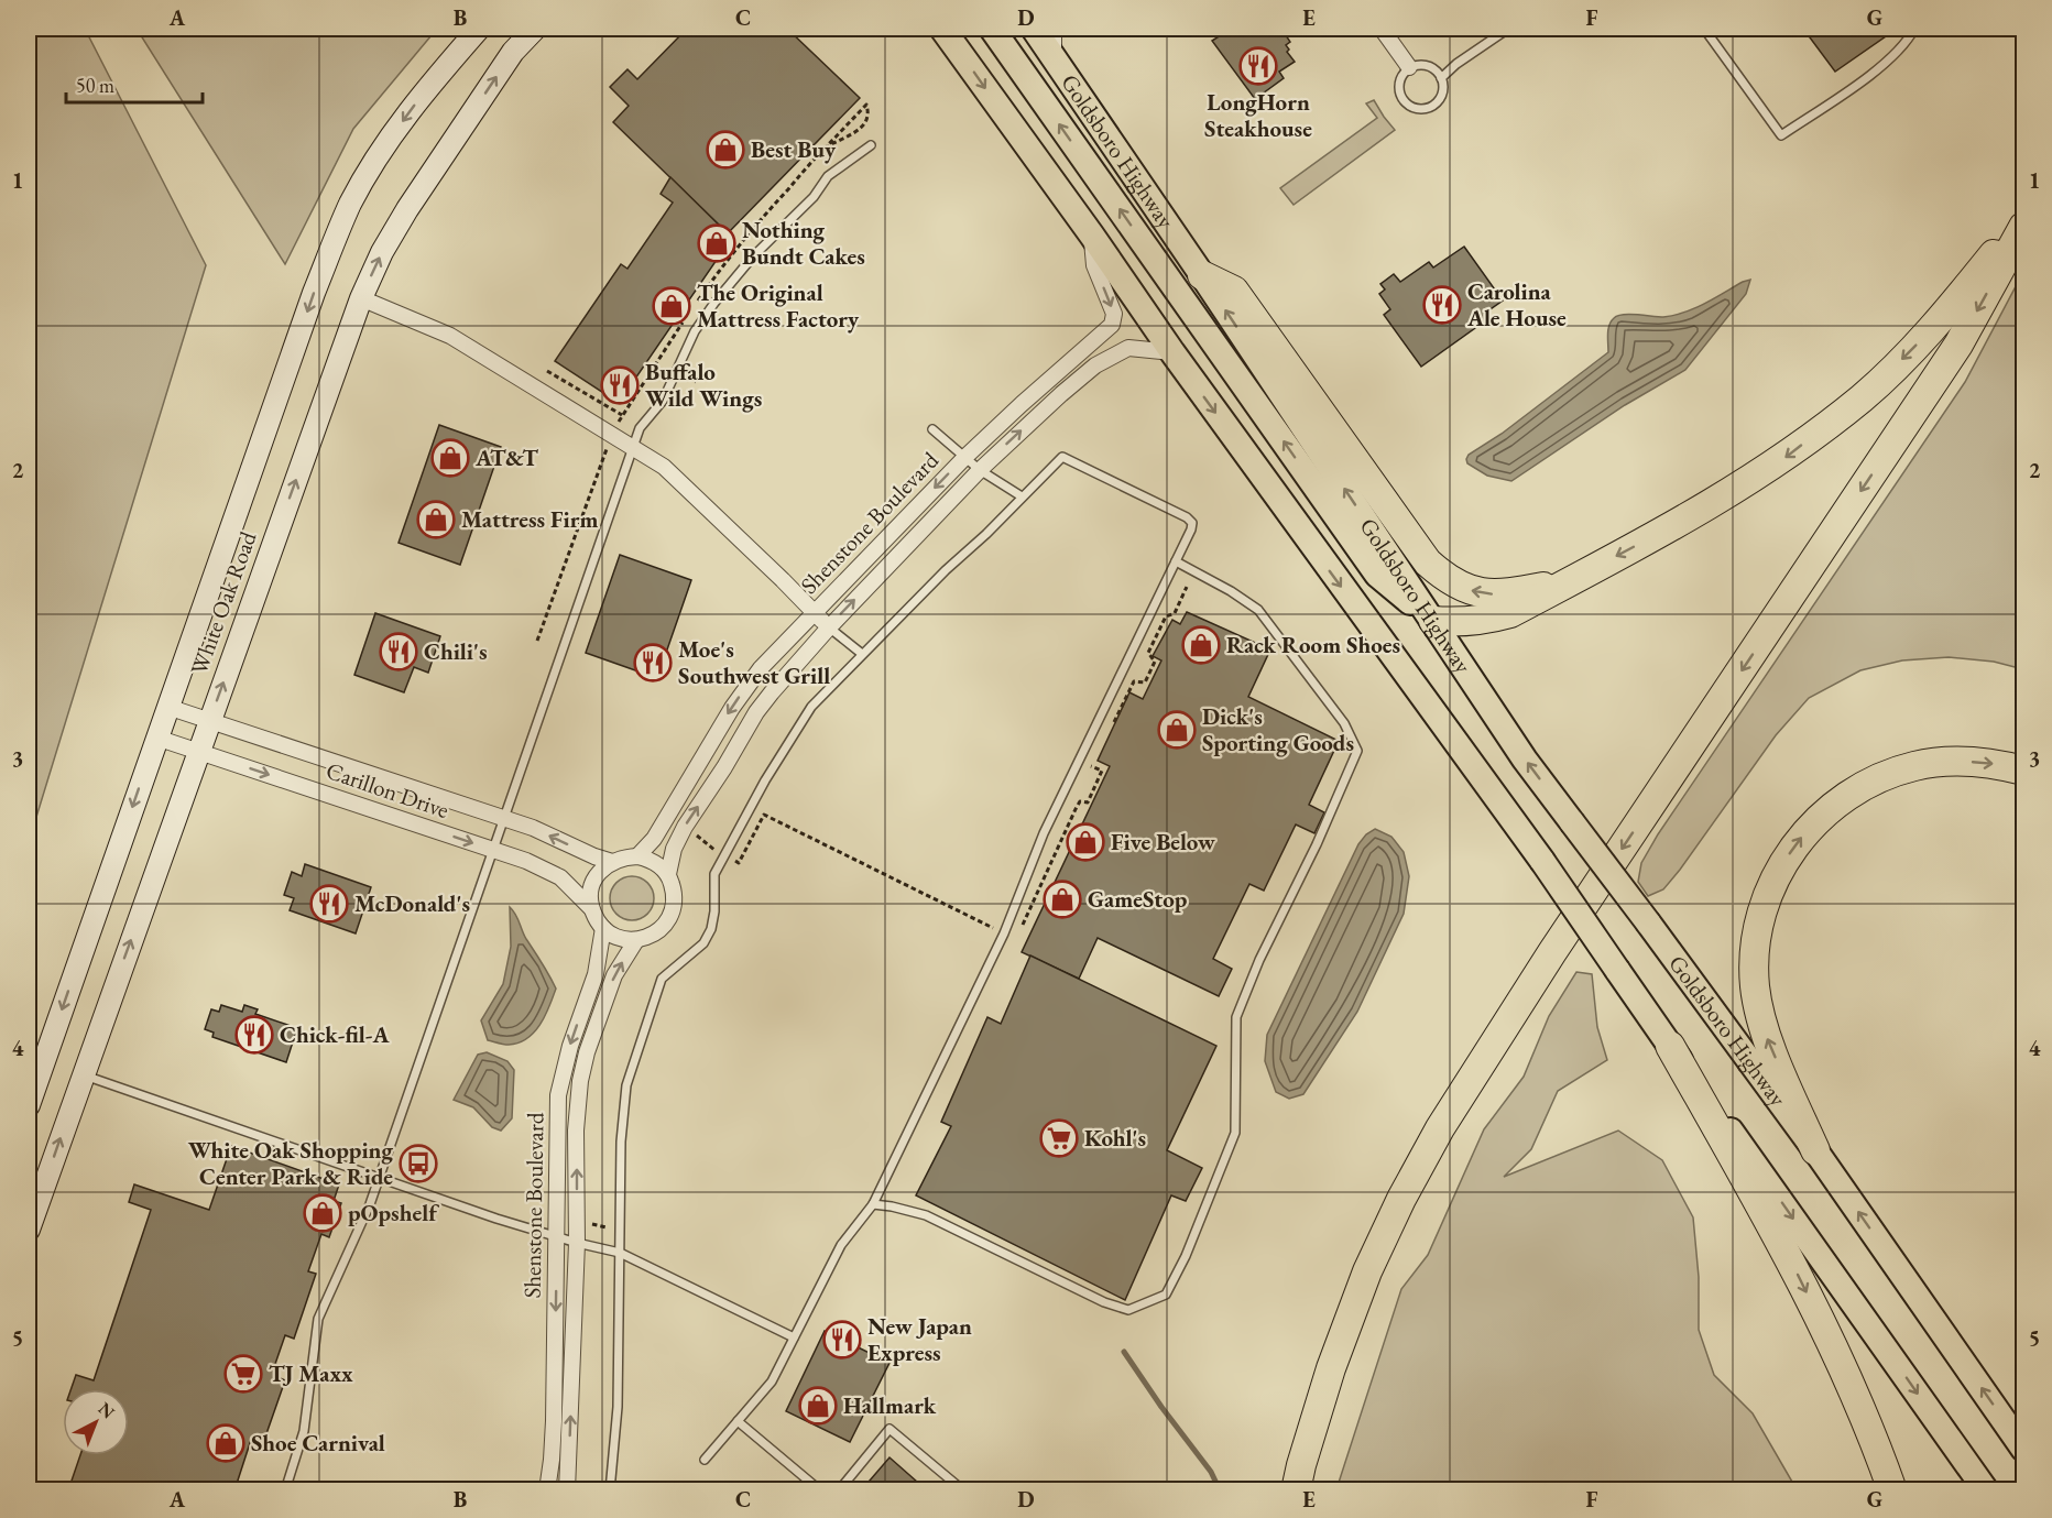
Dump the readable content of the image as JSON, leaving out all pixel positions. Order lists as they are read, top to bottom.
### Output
{
  "streets": {
    "main road": ["Goldsboro Highway", "White Oak Road"],
    "street": ["Shenstone Boulevard", "Carillon Drive"]
  },
  "crossings": [
    ["Shenstone Boulevard", "Carillon Drive"],
    ["White Oak Road", "Carillon Drive"]
  ],
  "places": {
    "restaurant": [
      "LongHorn Steakhouse",
      "Carolina Ale House",
      "Buffalo Wild Wings",
      "Chili's",
      "Moe's Southwest Grill",
      "McDonald's",
      "Chick-fil-A",
      "New Japan Express"
    ],
    "shop": [
      "Best Buy",
      "Nothing Bundt Cakes",
      "The Original Mattress Factory",
      "AT&T",
      "Mattress Firm",
      "Rack Room Shoes",
      "Dick's Sporting Goods",
      "Five Below",
      "GameStop",
      "pOpshelf",
      "Hallmark",
      "Shoe Carnival"
    ],
    "supermarket": ["Kohl's", "TJ Maxx"],
    "bus stop": ["White Oak Shopping Center Park & Ride"]
  },
  "scale_bar": "50 m",
  "north": "top right",
  "grid": {
    "columns": [
      "A",
      "B",
      "C",
      "D",
      "E",
      "F",
      "G"
    ],
    "rows": [
      "1",
      "2",
      "3",
      "4",
      "5"
    ]
  }
}
